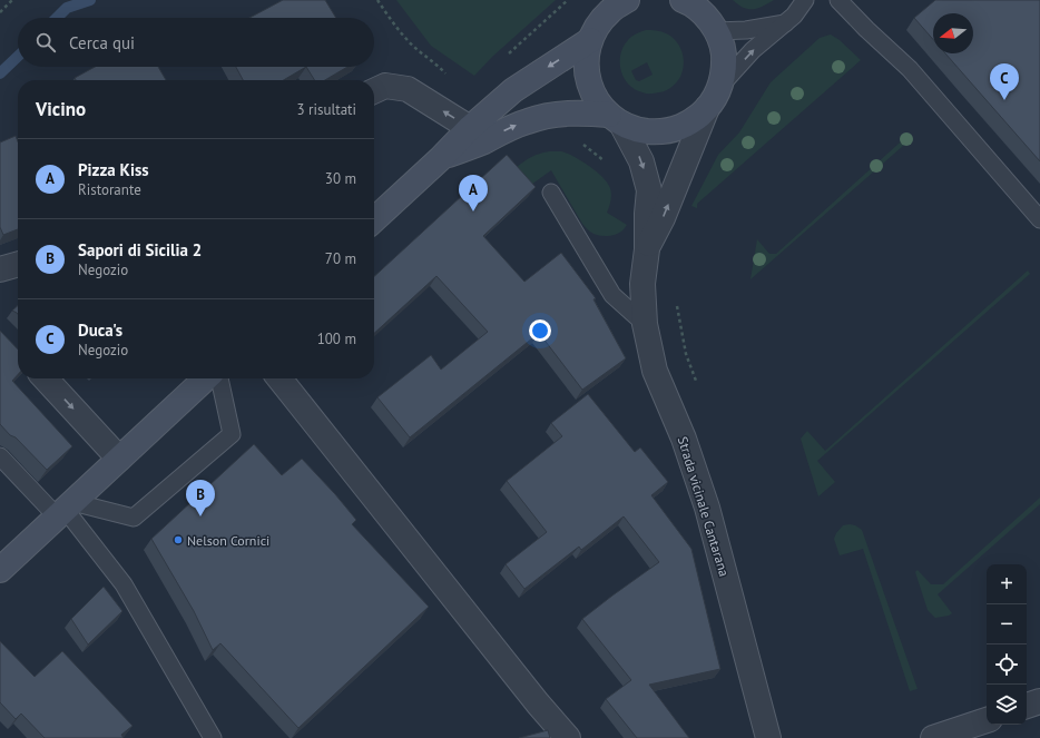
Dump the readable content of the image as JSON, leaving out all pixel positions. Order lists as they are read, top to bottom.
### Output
{
  "streets": {
    "street": ["Strada vicinale Cantarana"]
  },
  "places": ["Nelson Cornici"],
  "north": "left",
  "page": {
    "search": "Cerca qui",
    "pins": ["C", "A", "B"],
    "heading": ["Vicino", "3 risultati"],
    "list": [
      {
        "mark": "A",
        "name": "Pizza Kiss",
        "note": "Ristorante",
        "value": "30 m"
      },
      {
        "mark": "B",
        "name": "Sapori di Sicilia 2",
        "note": "Negozio",
        "value": "70 m"
      },
      {
        "mark": "C",
        "name": "Duca's",
        "note": "Negozio",
        "value": "100 m"
      }
    ],
    "map_buttons": ["+", "−"]
  }
}
